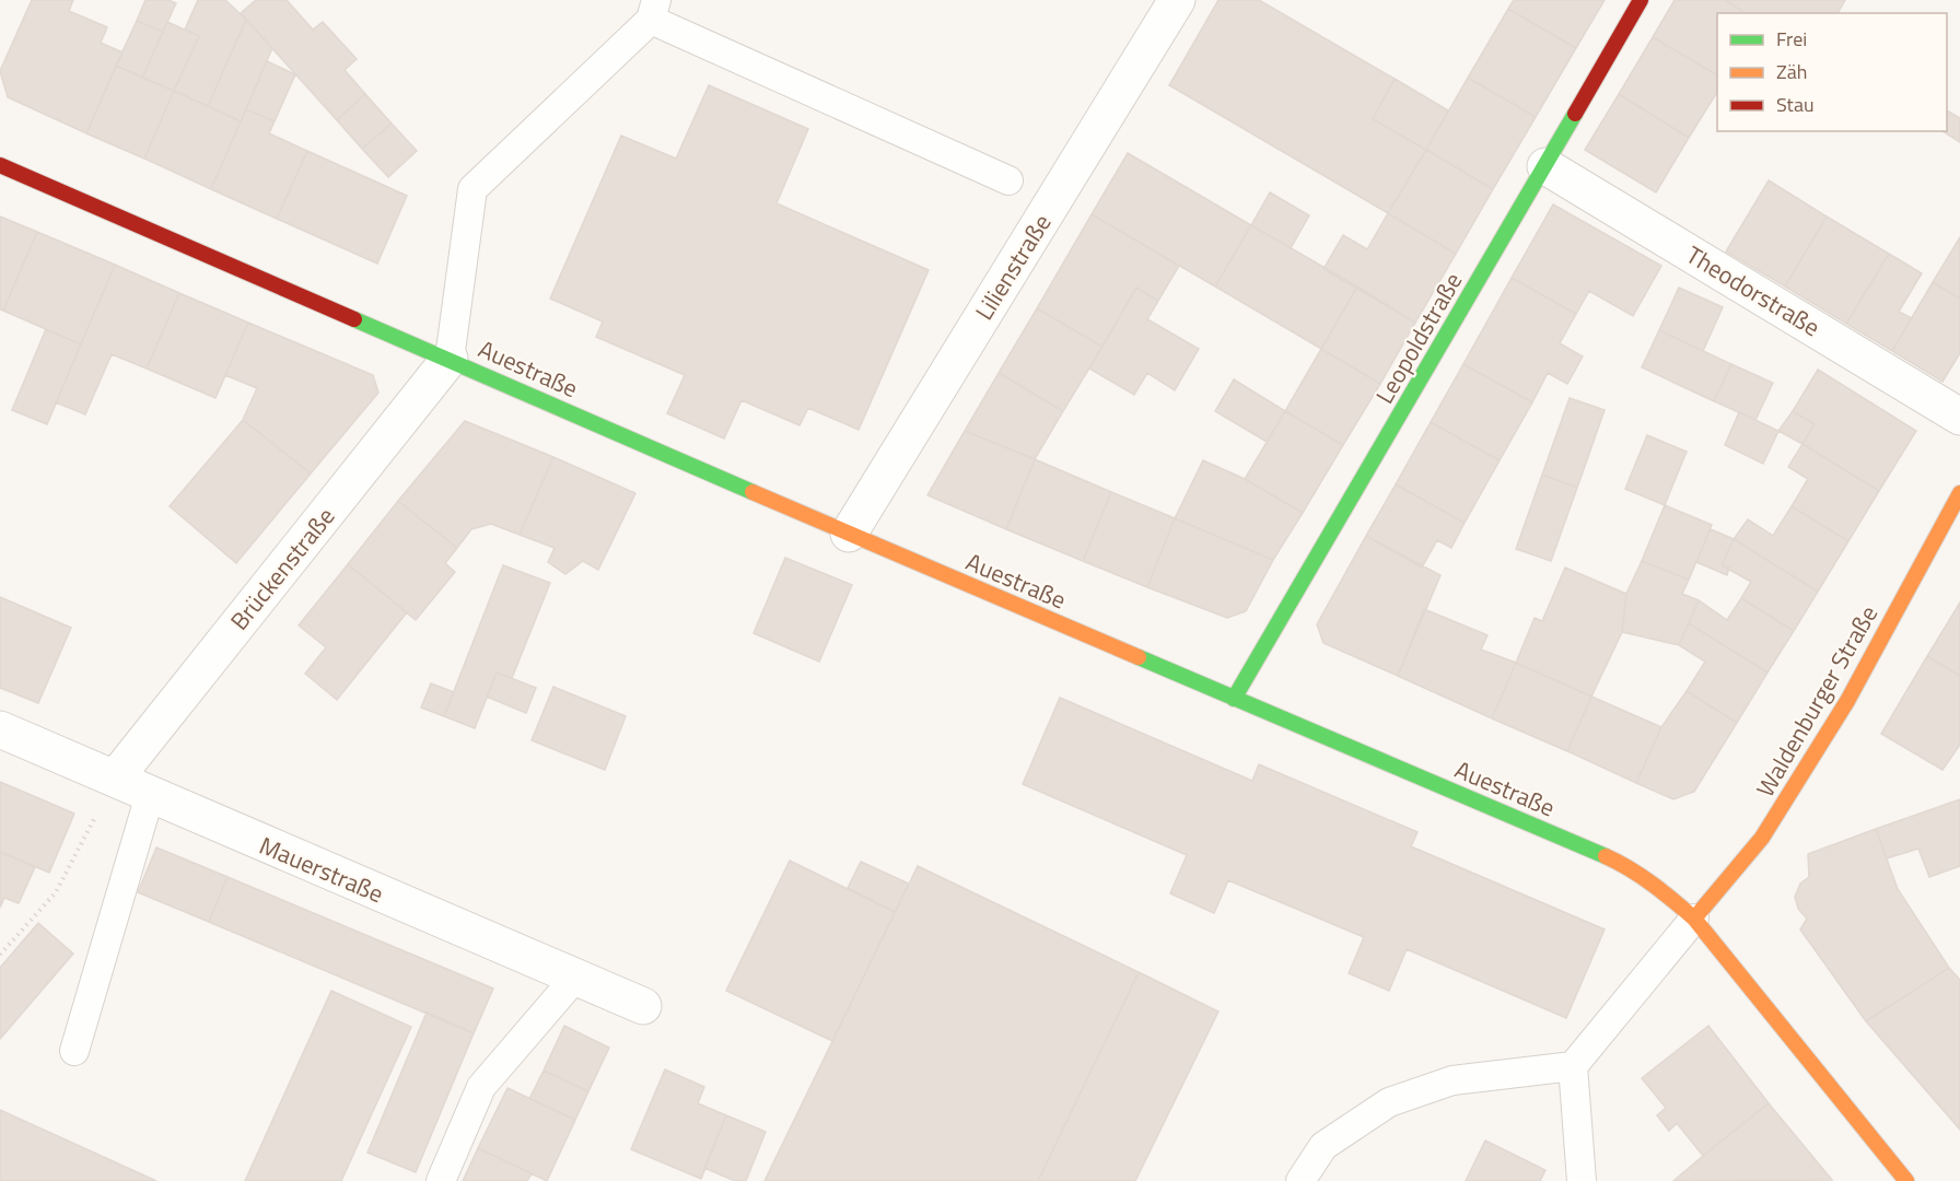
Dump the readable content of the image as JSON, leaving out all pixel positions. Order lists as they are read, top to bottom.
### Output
{
  "streets": {
    "street": [
      "Lilienstraße",
      "Theodorstraße",
      "Leopoldstraße",
      "Auestraße",
      "Brückenstraße",
      "Waldenburger Straße",
      "Mauerstraße"
    ]
  },
  "crossings": [
    ["Lilienstraße", "Auestraße"],
    ["Theodorstraße", "Leopoldstraße"],
    ["Leopoldstraße", "Auestraße"],
    ["Auestraße", "Brückenstraße"],
    ["Auestraße", "Waldenburger Straße"],
    ["Brückenstraße", "Mauerstraße"]
  ],
  "legend": ["Frei", "Zäh", "Stau"]
}
